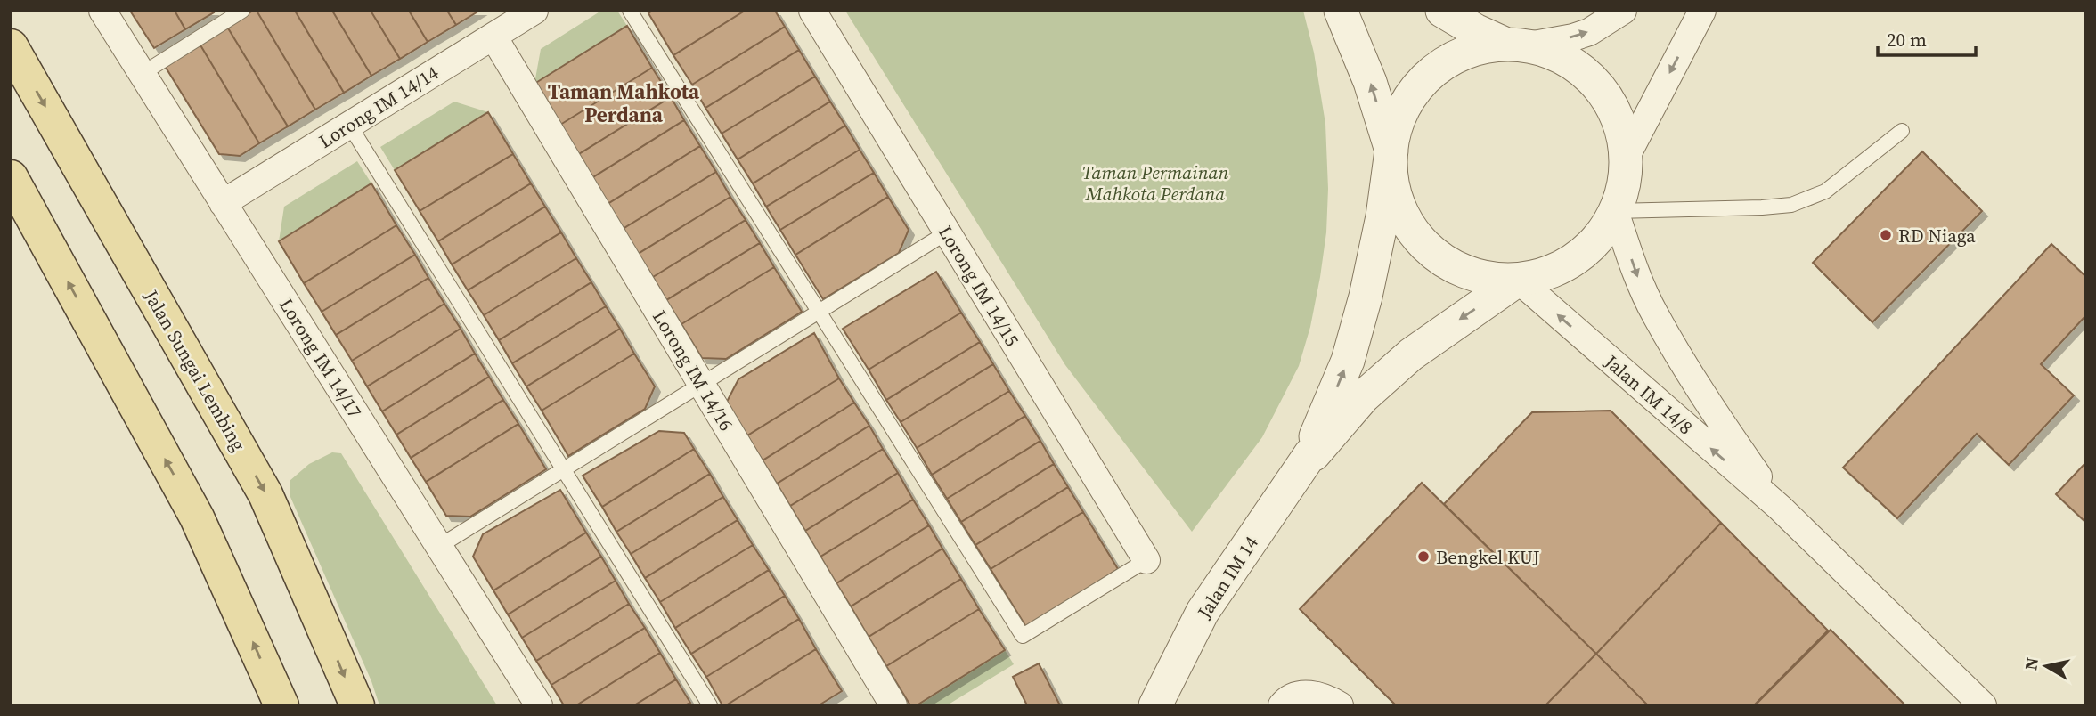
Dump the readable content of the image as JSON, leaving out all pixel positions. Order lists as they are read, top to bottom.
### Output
{
  "streets": {
    "main road": ["Jalan Sungai Lembing"],
    "street": [
      "Lorong IM 14/14",
      "Lorong IM 14/15",
      "Lorong IM 14/17",
      "Lorong IM 14/16",
      "Jalan IM 14/8",
      "Jalan IM 14"
    ]
  },
  "crossings": [
    ["Lorong IM 14/14", "Lorong IM 14/17"],
    ["Lorong IM 14/14", "Lorong IM 14/16"]
  ],
  "districts": ["Taman Mahkota Perdana"],
  "parks": ["Taman Permainan Mahkota Perdana"],
  "places": ["RD Niaga", "Bengkel KUJ"],
  "scale_bar": "20 m",
  "north": "left"
}
